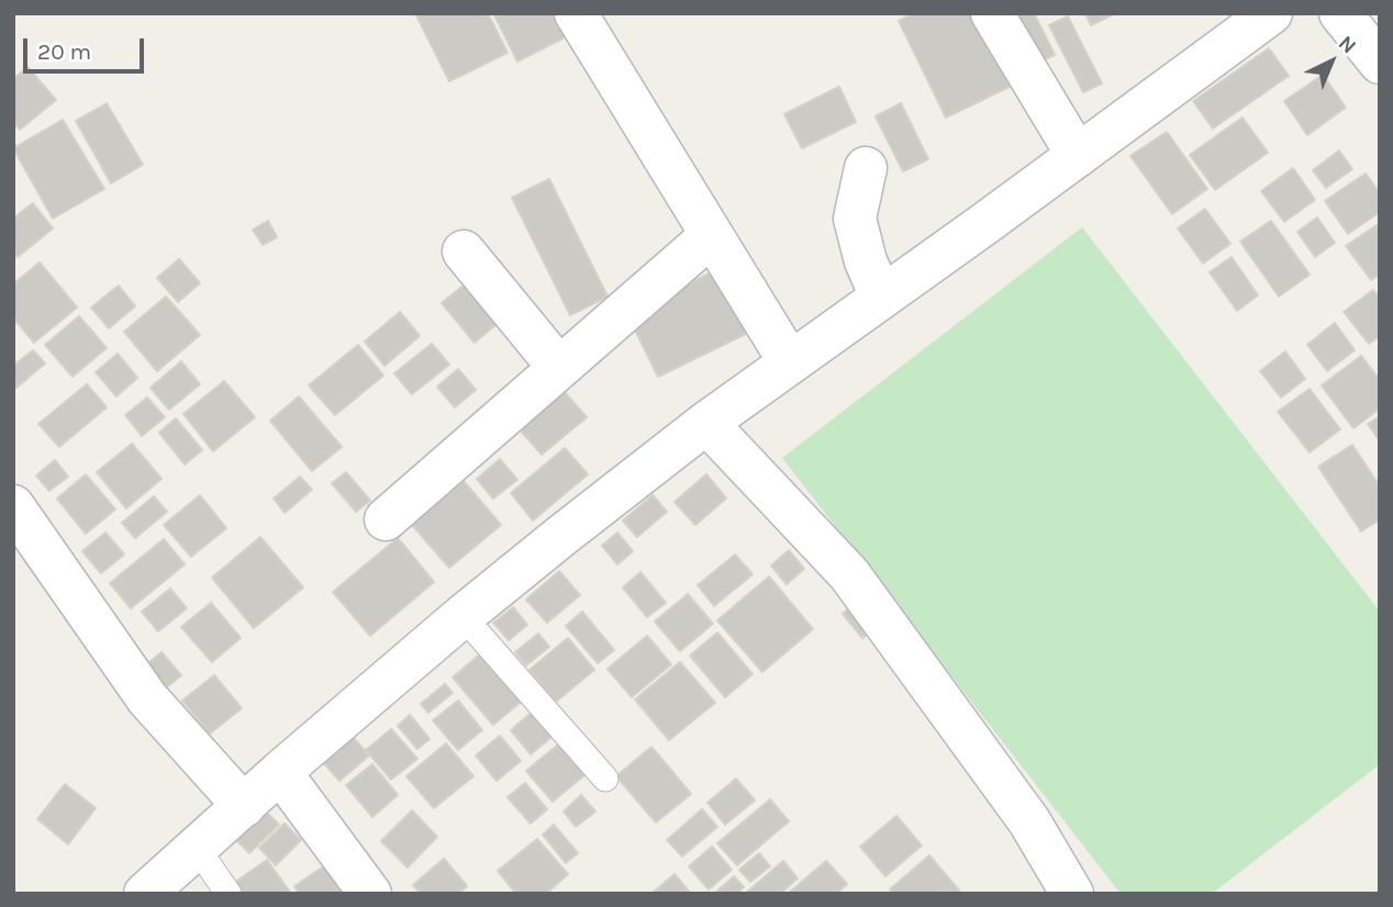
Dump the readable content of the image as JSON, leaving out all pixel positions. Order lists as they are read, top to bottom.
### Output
{
  "scale_bar": "20 m",
  "north": "top right"
}
